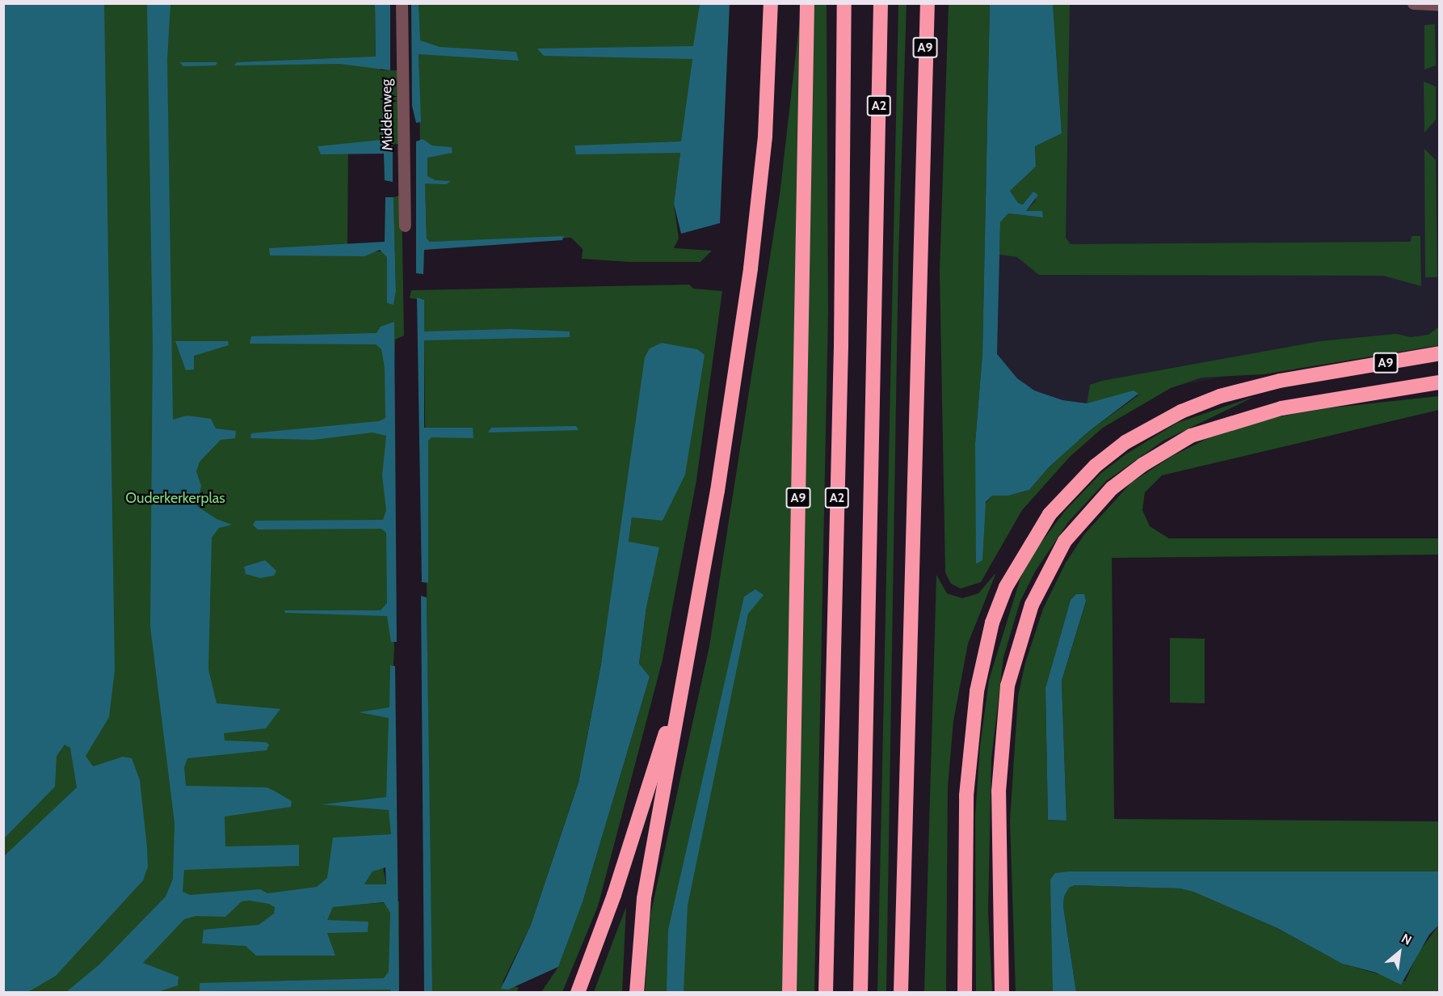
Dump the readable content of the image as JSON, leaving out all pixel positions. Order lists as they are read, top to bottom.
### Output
{
  "streets": {
    "highway": ["A9", "A2"],
    "street": ["Middenweg"]
  },
  "parks": ["Ouderkerkerplas"],
  "north": "top right"
}
